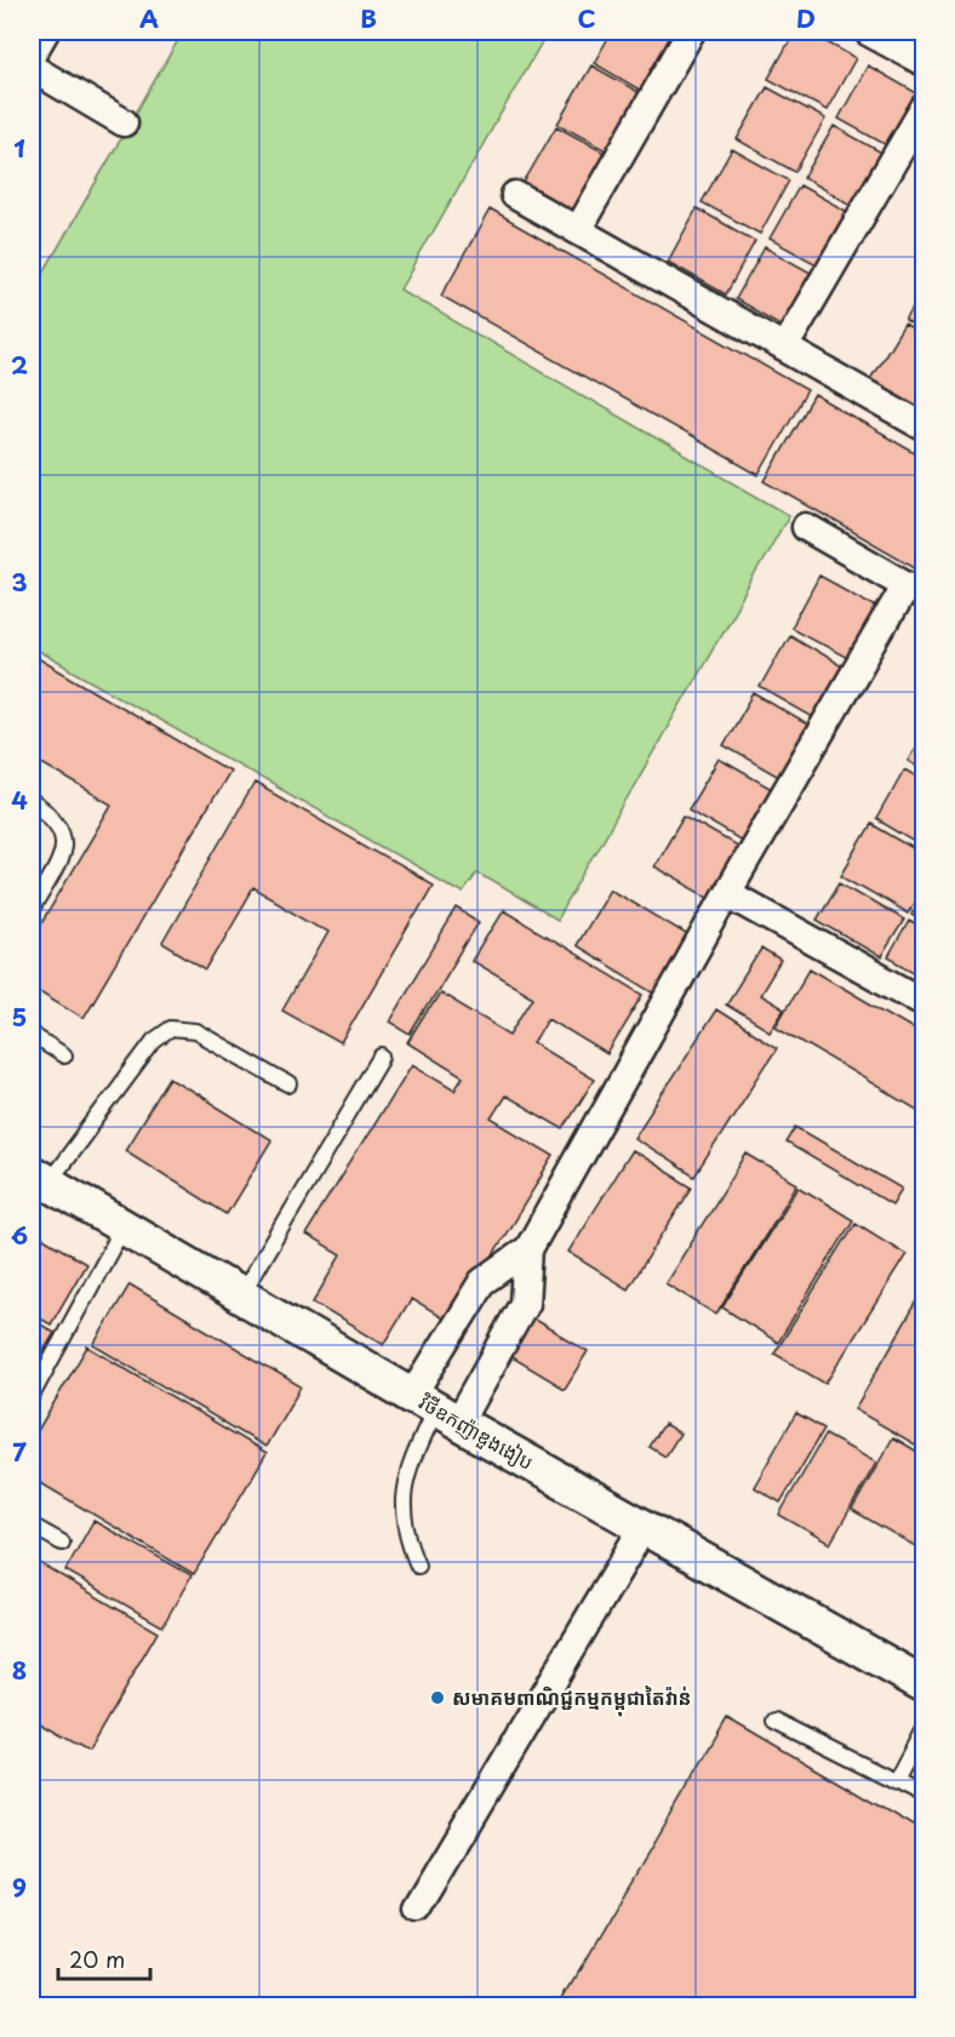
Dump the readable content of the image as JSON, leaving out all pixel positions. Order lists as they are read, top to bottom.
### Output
{
  "streets": {
    "street": ["វិថីឧកញ៉ាឌួងងៀប"]
  },
  "places": ["សមាគមពាណិជ្ជកម្មកម្ពុជាតៃវ៉ាន់"],
  "scale_bar": "20 m",
  "grid": {
    "columns": [
      "A",
      "B",
      "C",
      "D"
    ],
    "rows": [
      "1",
      "2",
      "3",
      "4",
      "5",
      "6",
      "7",
      "8",
      "9"
    ]
  }
}
